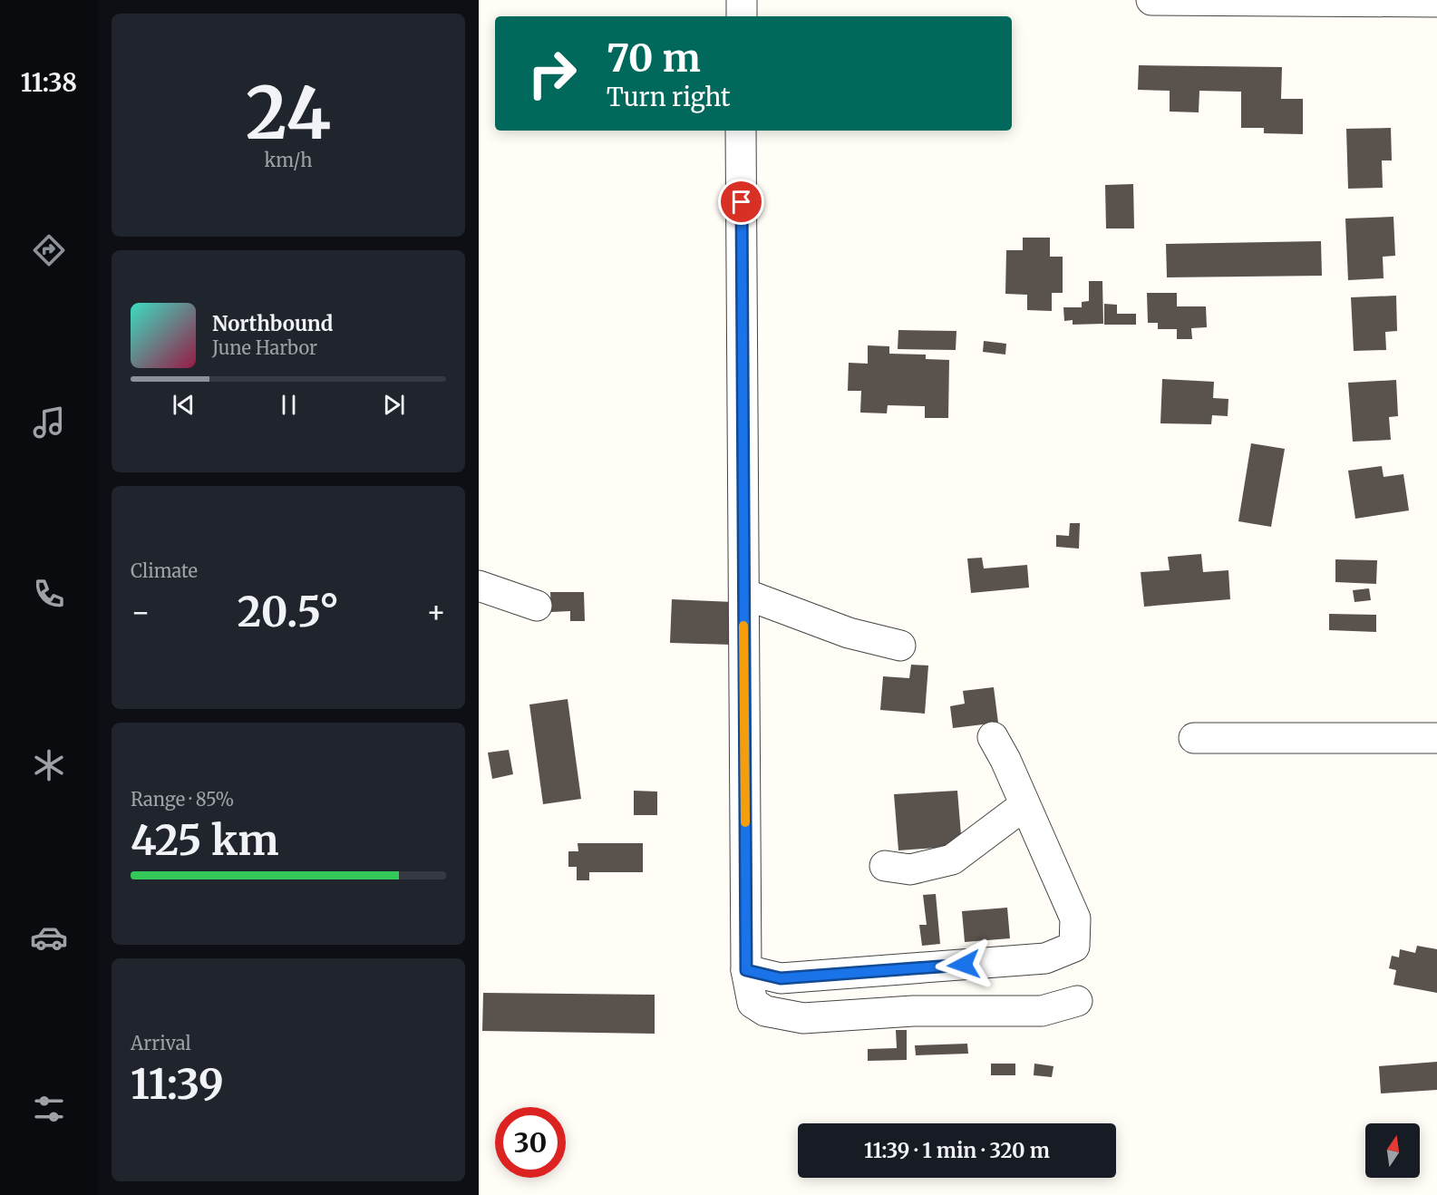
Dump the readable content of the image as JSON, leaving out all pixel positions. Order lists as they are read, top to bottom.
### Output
{
  "north": "top",
  "page": {
    "tabs": "11:38",
    "tile": [
      ["24", "km/h"],
      "Climate",
      ["Range · 85%", "425 km"],
      ["Arrival", "11:39"]
    ],
    "turn": ["70 m", "Turn right"],
    "song": ["Northbound", "June Harbor"],
    "heat": ["−", "20.5°", "+"],
    "limit": "30",
    "trip": "11:39 · 1 min · 320 m"
  }
}
